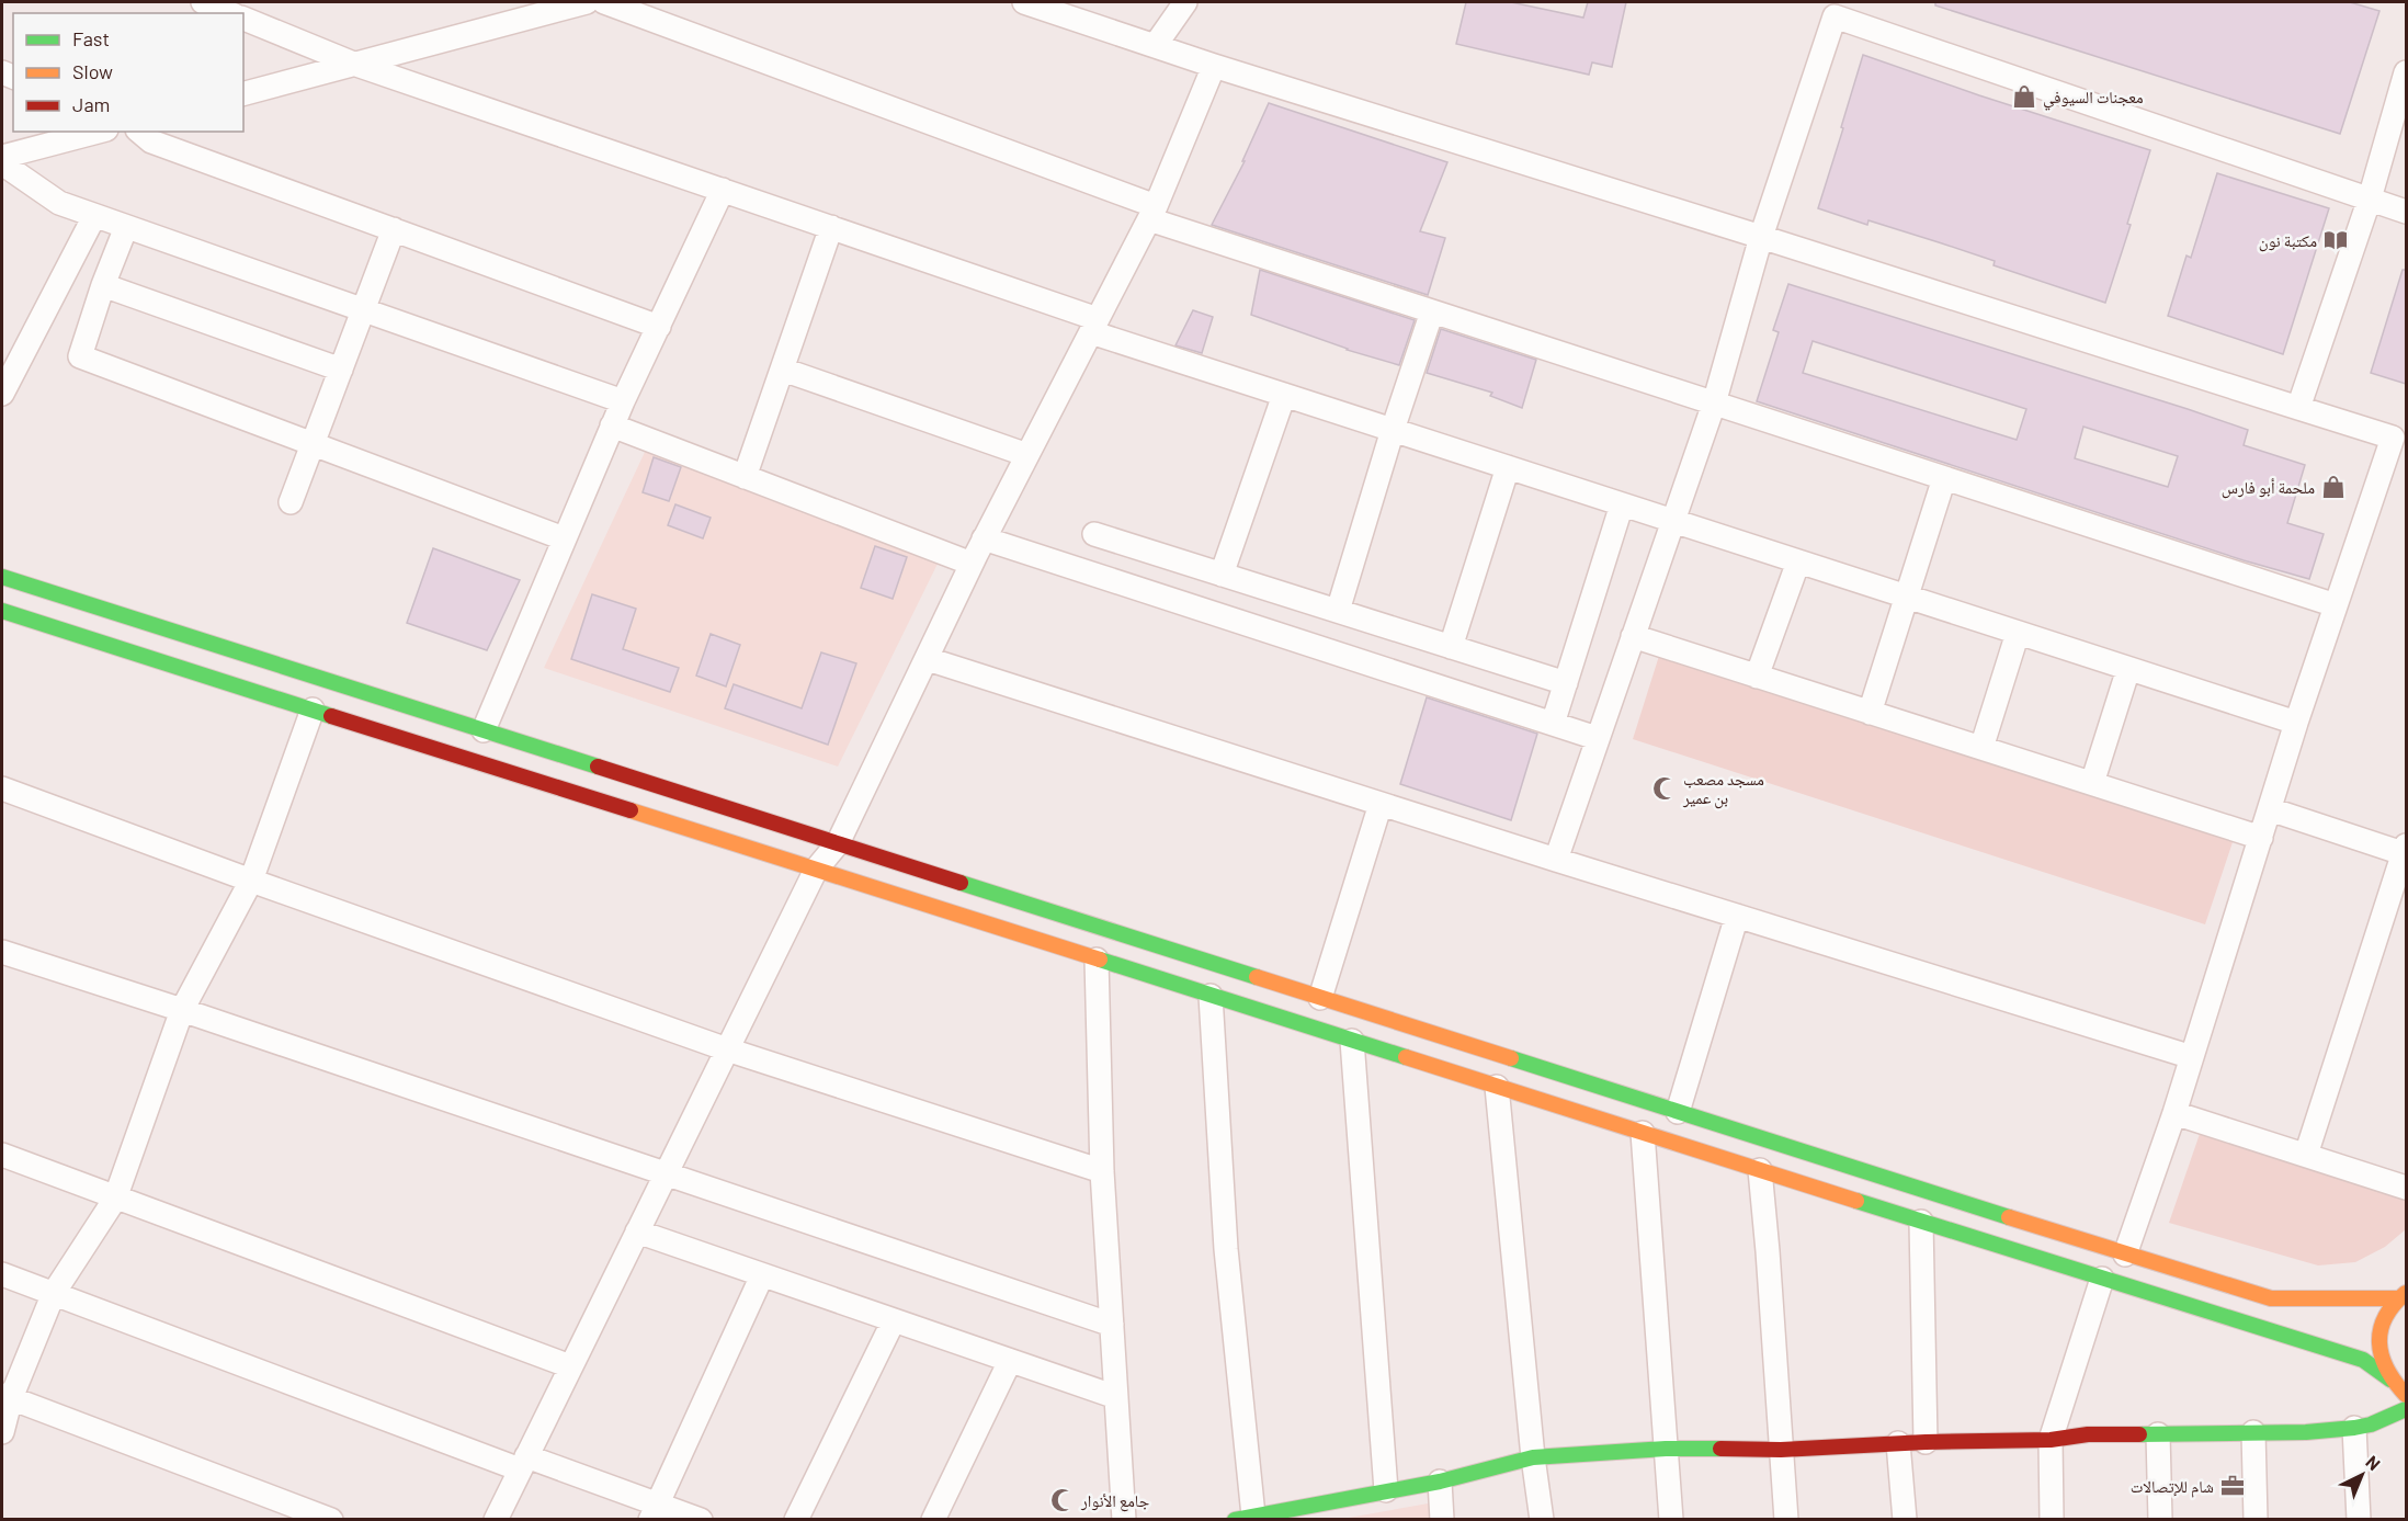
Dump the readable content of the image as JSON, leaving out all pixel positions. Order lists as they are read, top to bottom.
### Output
{
  "places": {
    "shop": ["معجنات السيوفي", "ملحمة أبو فارس"],
    "library": ["مكتبة نون"],
    "mosque": ["مسجد مصعب بن عمير", "جامع الأنوار"],
    "office": ["شام للإتصالات"]
  },
  "legend": ["Fast", "Slow", "Jam"],
  "north": "top right"
}
